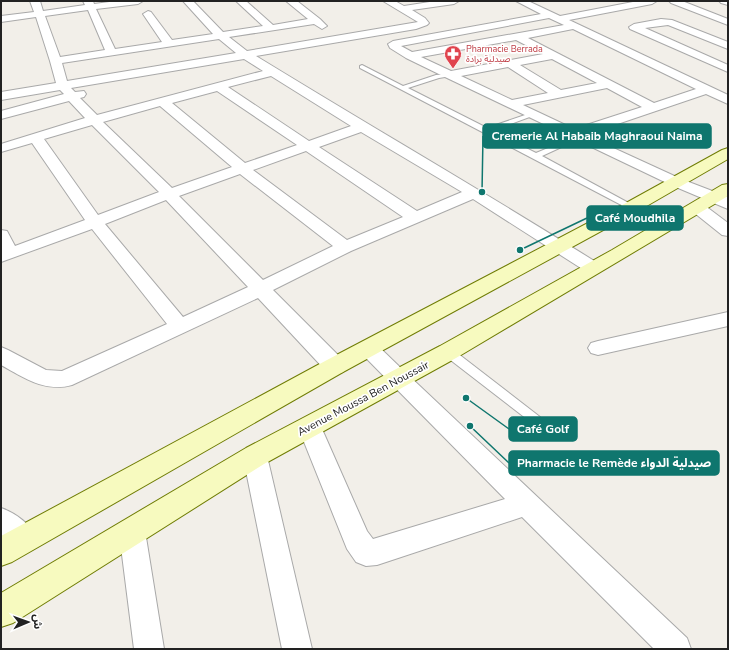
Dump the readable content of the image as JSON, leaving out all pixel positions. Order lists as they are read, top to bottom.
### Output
{
  "streets": {
    "street": ["Avenue Moussa Ben Noussair"]
  },
  "places": {
    "pharmacy": ["Pharmacie Berrada صيدلية برادة"],
    "other": [
      "Cremerie Al Habaib Maghraoui Naima",
      "Café Moudhila",
      "Café Golf",
      "Pharmacie le Remède صيدلية الدواء"
    ]
  },
  "north": "right"
}
